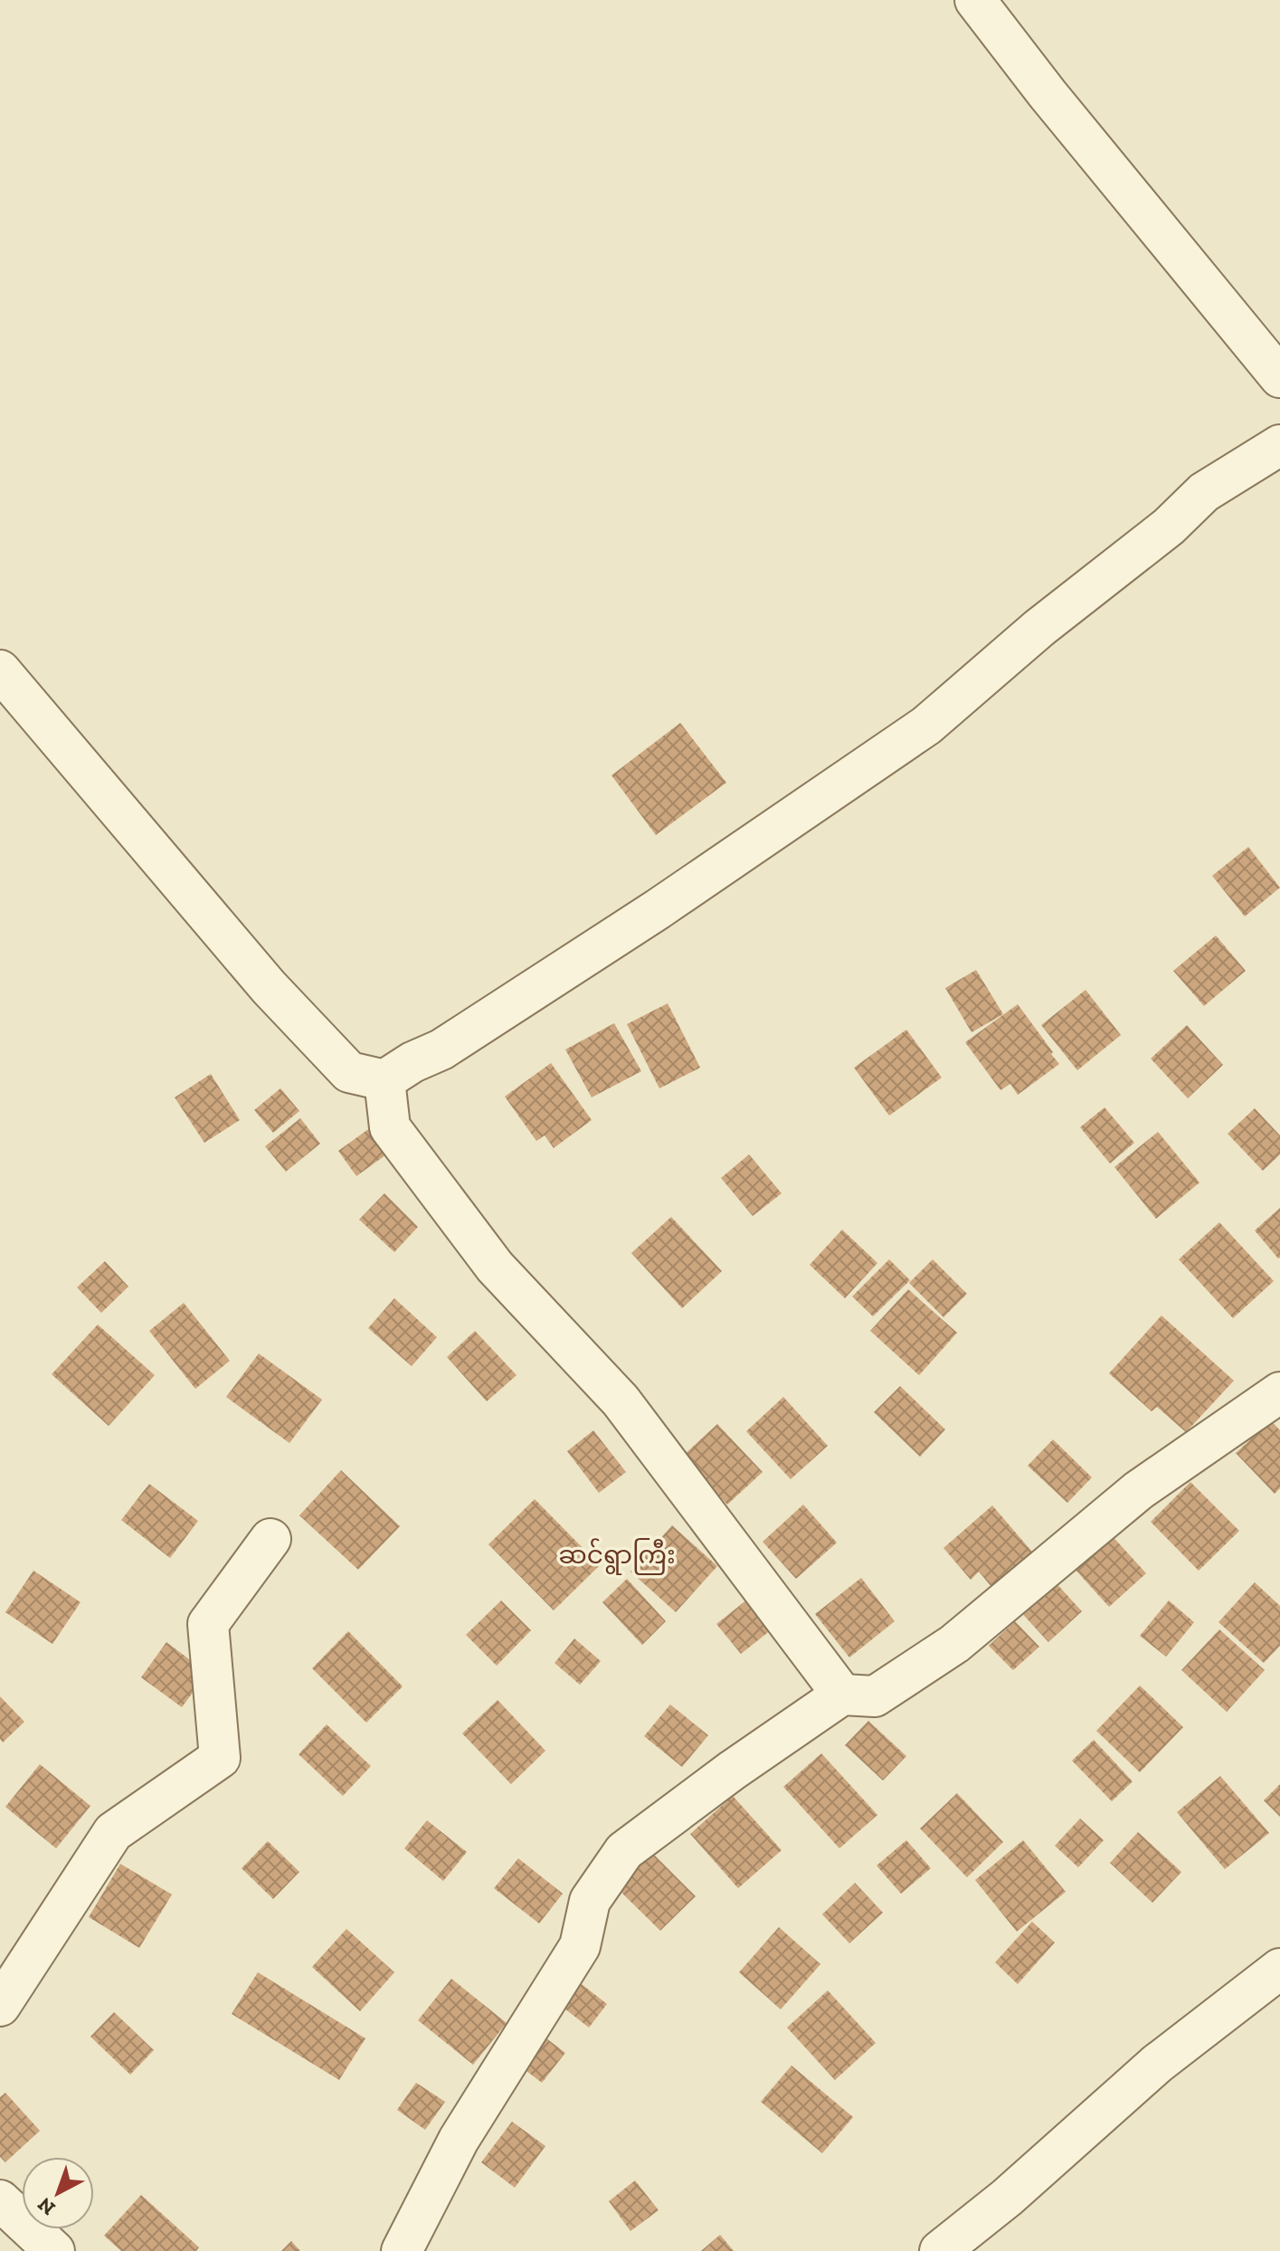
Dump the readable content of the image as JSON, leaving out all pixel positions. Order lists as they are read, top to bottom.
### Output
{
  "districts": ["ဆင်ရွာကြီး"],
  "north": "bottom left"
}
